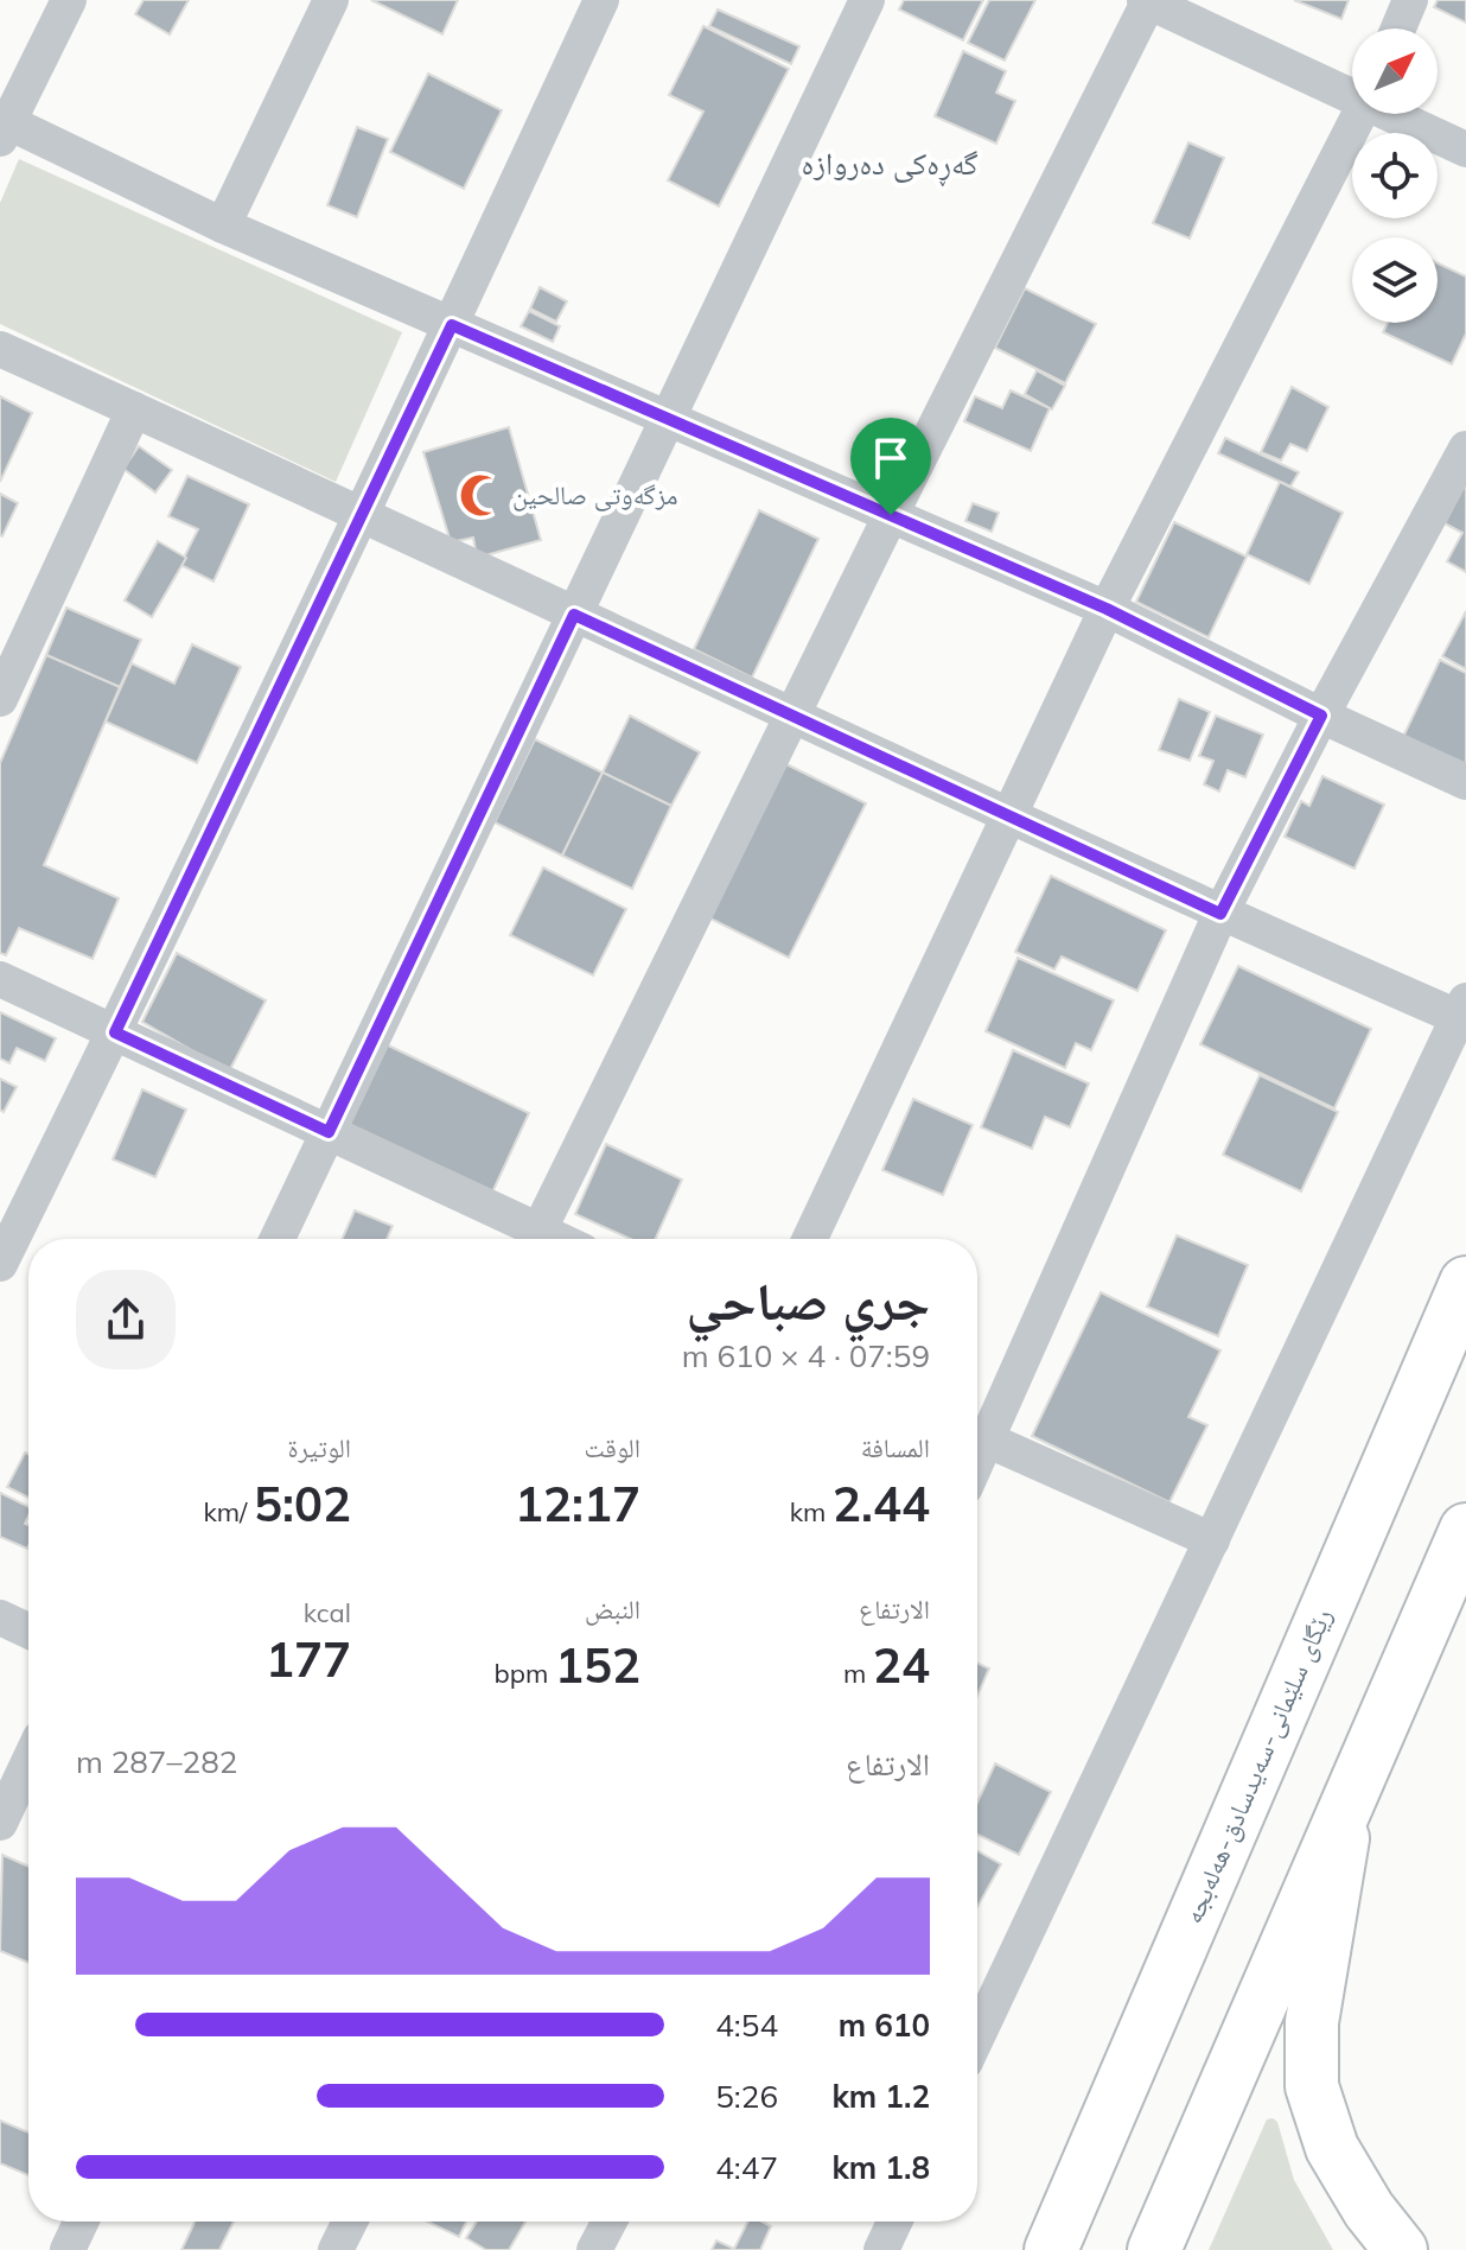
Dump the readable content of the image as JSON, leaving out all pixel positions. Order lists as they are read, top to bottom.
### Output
{
  "streets": {
    "main road": ["رێگای سلێمانی-سەیدسادق-هەلەبجە"]
  },
  "districts": ["گەڕەکی دەروازە"],
  "places": {
    "mosque": ["مزگەوتی صالحین"]
  },
  "north": "top right",
  "page": {
    "heading": ["جري صباحي", "07:59 · 4 × 610 m"],
    "stats": [
      ["المسافة", "2.44 km"],
      ["الوقت", "12:17"],
      ["الوتيرة", "5:02 /km"],
      ["الارتفاع", "24 m"],
      ["النبض", "152 bpm"],
      ["kcal", "177"]
    ],
    "chart": ["الارتفاع", "282–287 m"],
    "list": [
      {
        "name": "610 m",
        "note": "4:54"
      },
      {
        "name": "1.2 km",
        "note": "5:26"
      },
      {
        "name": "1.8 km",
        "note": "4:47"
      }
    ]
  }
}
